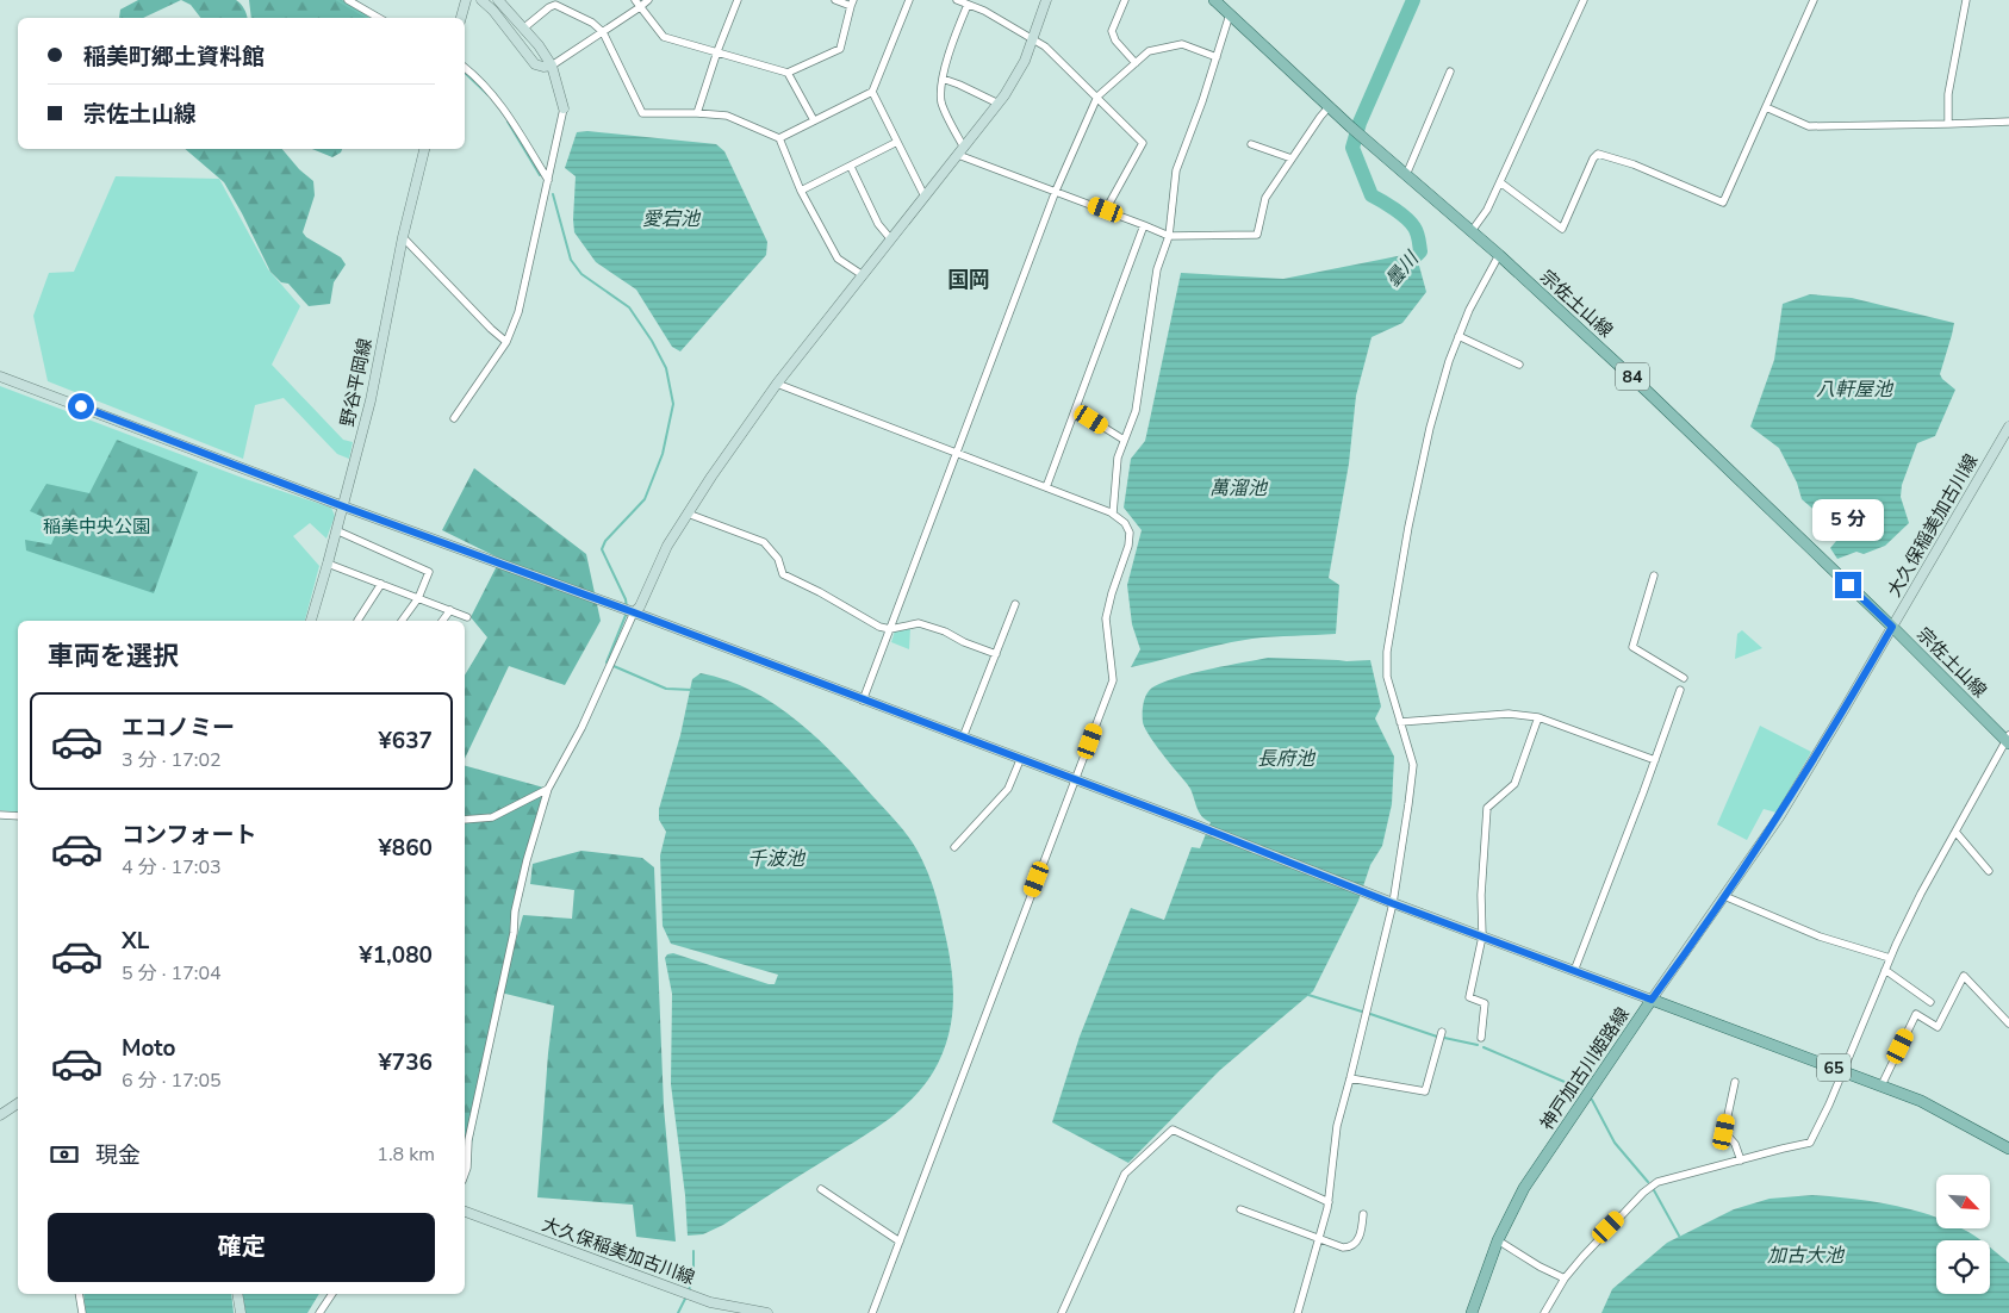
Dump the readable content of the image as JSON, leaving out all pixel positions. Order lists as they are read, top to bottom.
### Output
{
  "streets": {
    "main road": [
      "宗佐土山線",
      "84",
      "65",
      "神戸加古川姫路線"
    ],
    "street": ["野谷平岡線", "大久保稲美加古川線"]
  },
  "crossings": [
    ["宗佐土山線", "大久保稲美加古川線"],
    ["大久保稲美加古川線", "神戸加古川姫路線"]
  ],
  "districts": ["国岡"],
  "water": [
    "愛宕池",
    "曇川",
    "八軒屋池",
    "萬溜池",
    "長府池",
    "千波池",
    "加古大池"
  ],
  "parks": ["稲美中央公園"],
  "north": "bottom right",
  "page": {
    "banner": ["稲美町郷土資料館", "宗佐土山線"],
    "bubble": "5 分",
    "heading": "車両を選択",
    "list": [
      {
        "name": "エコノミー",
        "note": "3 分 · 17:02",
        "value": "¥637"
      },
      {
        "name": "コンフォート",
        "note": "4 分 · 17:03",
        "value": "¥860"
      },
      {
        "name": "XL",
        "note": "5 分 · 17:04",
        "value": "¥1,080"
      },
      {
        "name": "Moto",
        "note": "6 分 · 17:05",
        "value": "¥736"
      }
    ],
    "pay": ["現金", "1.8 km"],
    "buttons": "確定"
  }
}
